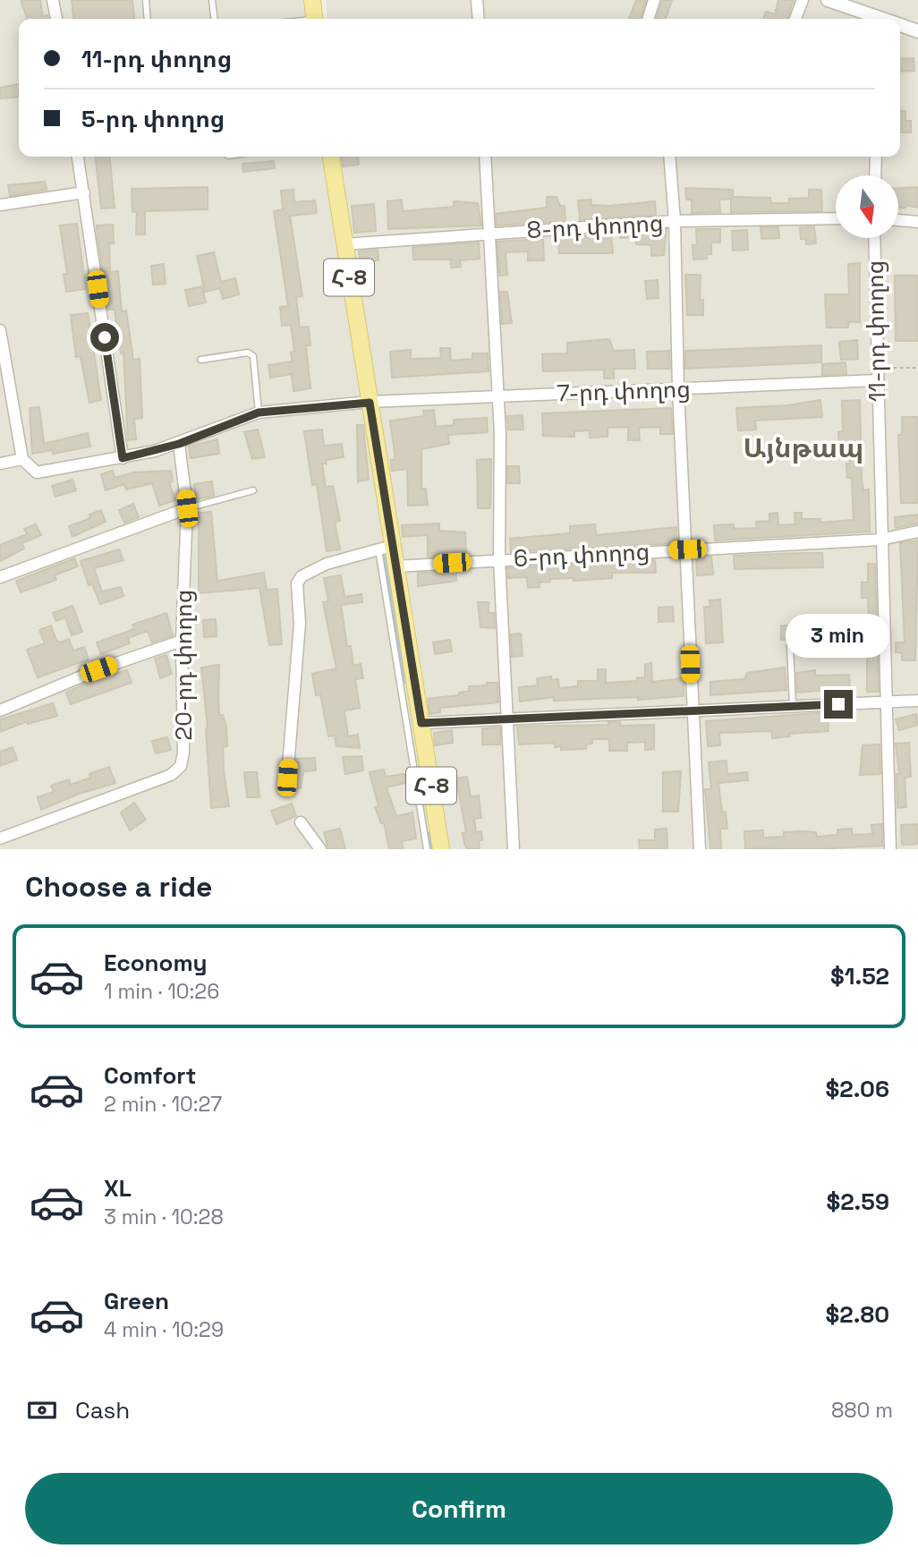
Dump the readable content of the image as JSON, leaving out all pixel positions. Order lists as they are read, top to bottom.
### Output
{
  "streets": {
    "main road": ["Հ-8"],
    "street": [
      "8-րդ փողոց",
      "11-րդ փողոց",
      "7-րդ փողոց",
      "6-րդ փողոց",
      "20-րդ փողոց"
    ]
  },
  "crossings": [
    ["8-րդ փողոց", "Հ-8"],
    ["Հ-8", "7-րդ փողոց"],
    ["Հ-8", "6-րդ փողոց"],
    ["11-րդ փողոց", "7-րդ փողոց"],
    ["11-րդ փողոց", "6-րդ փողոց"]
  ],
  "districts": ["Այնթապ"],
  "north": "bottom",
  "page": {
    "banner": ["11-րդ փողոց", "5-րդ փողոց"],
    "bubble": "3 min",
    "heading": "Choose a ride",
    "list": [
      {
        "name": "Economy",
        "note": "1 min · 10:26",
        "value": "$1.52"
      },
      {
        "name": "Comfort",
        "note": "2 min · 10:27",
        "value": "$2.06"
      },
      {
        "name": "XL",
        "note": "3 min · 10:28",
        "value": "$2.59"
      },
      {
        "name": "Green",
        "note": "4 min · 10:29",
        "value": "$2.80"
      }
    ],
    "pay": ["Cash", "880 m"],
    "buttons": "Confirm"
  }
}
